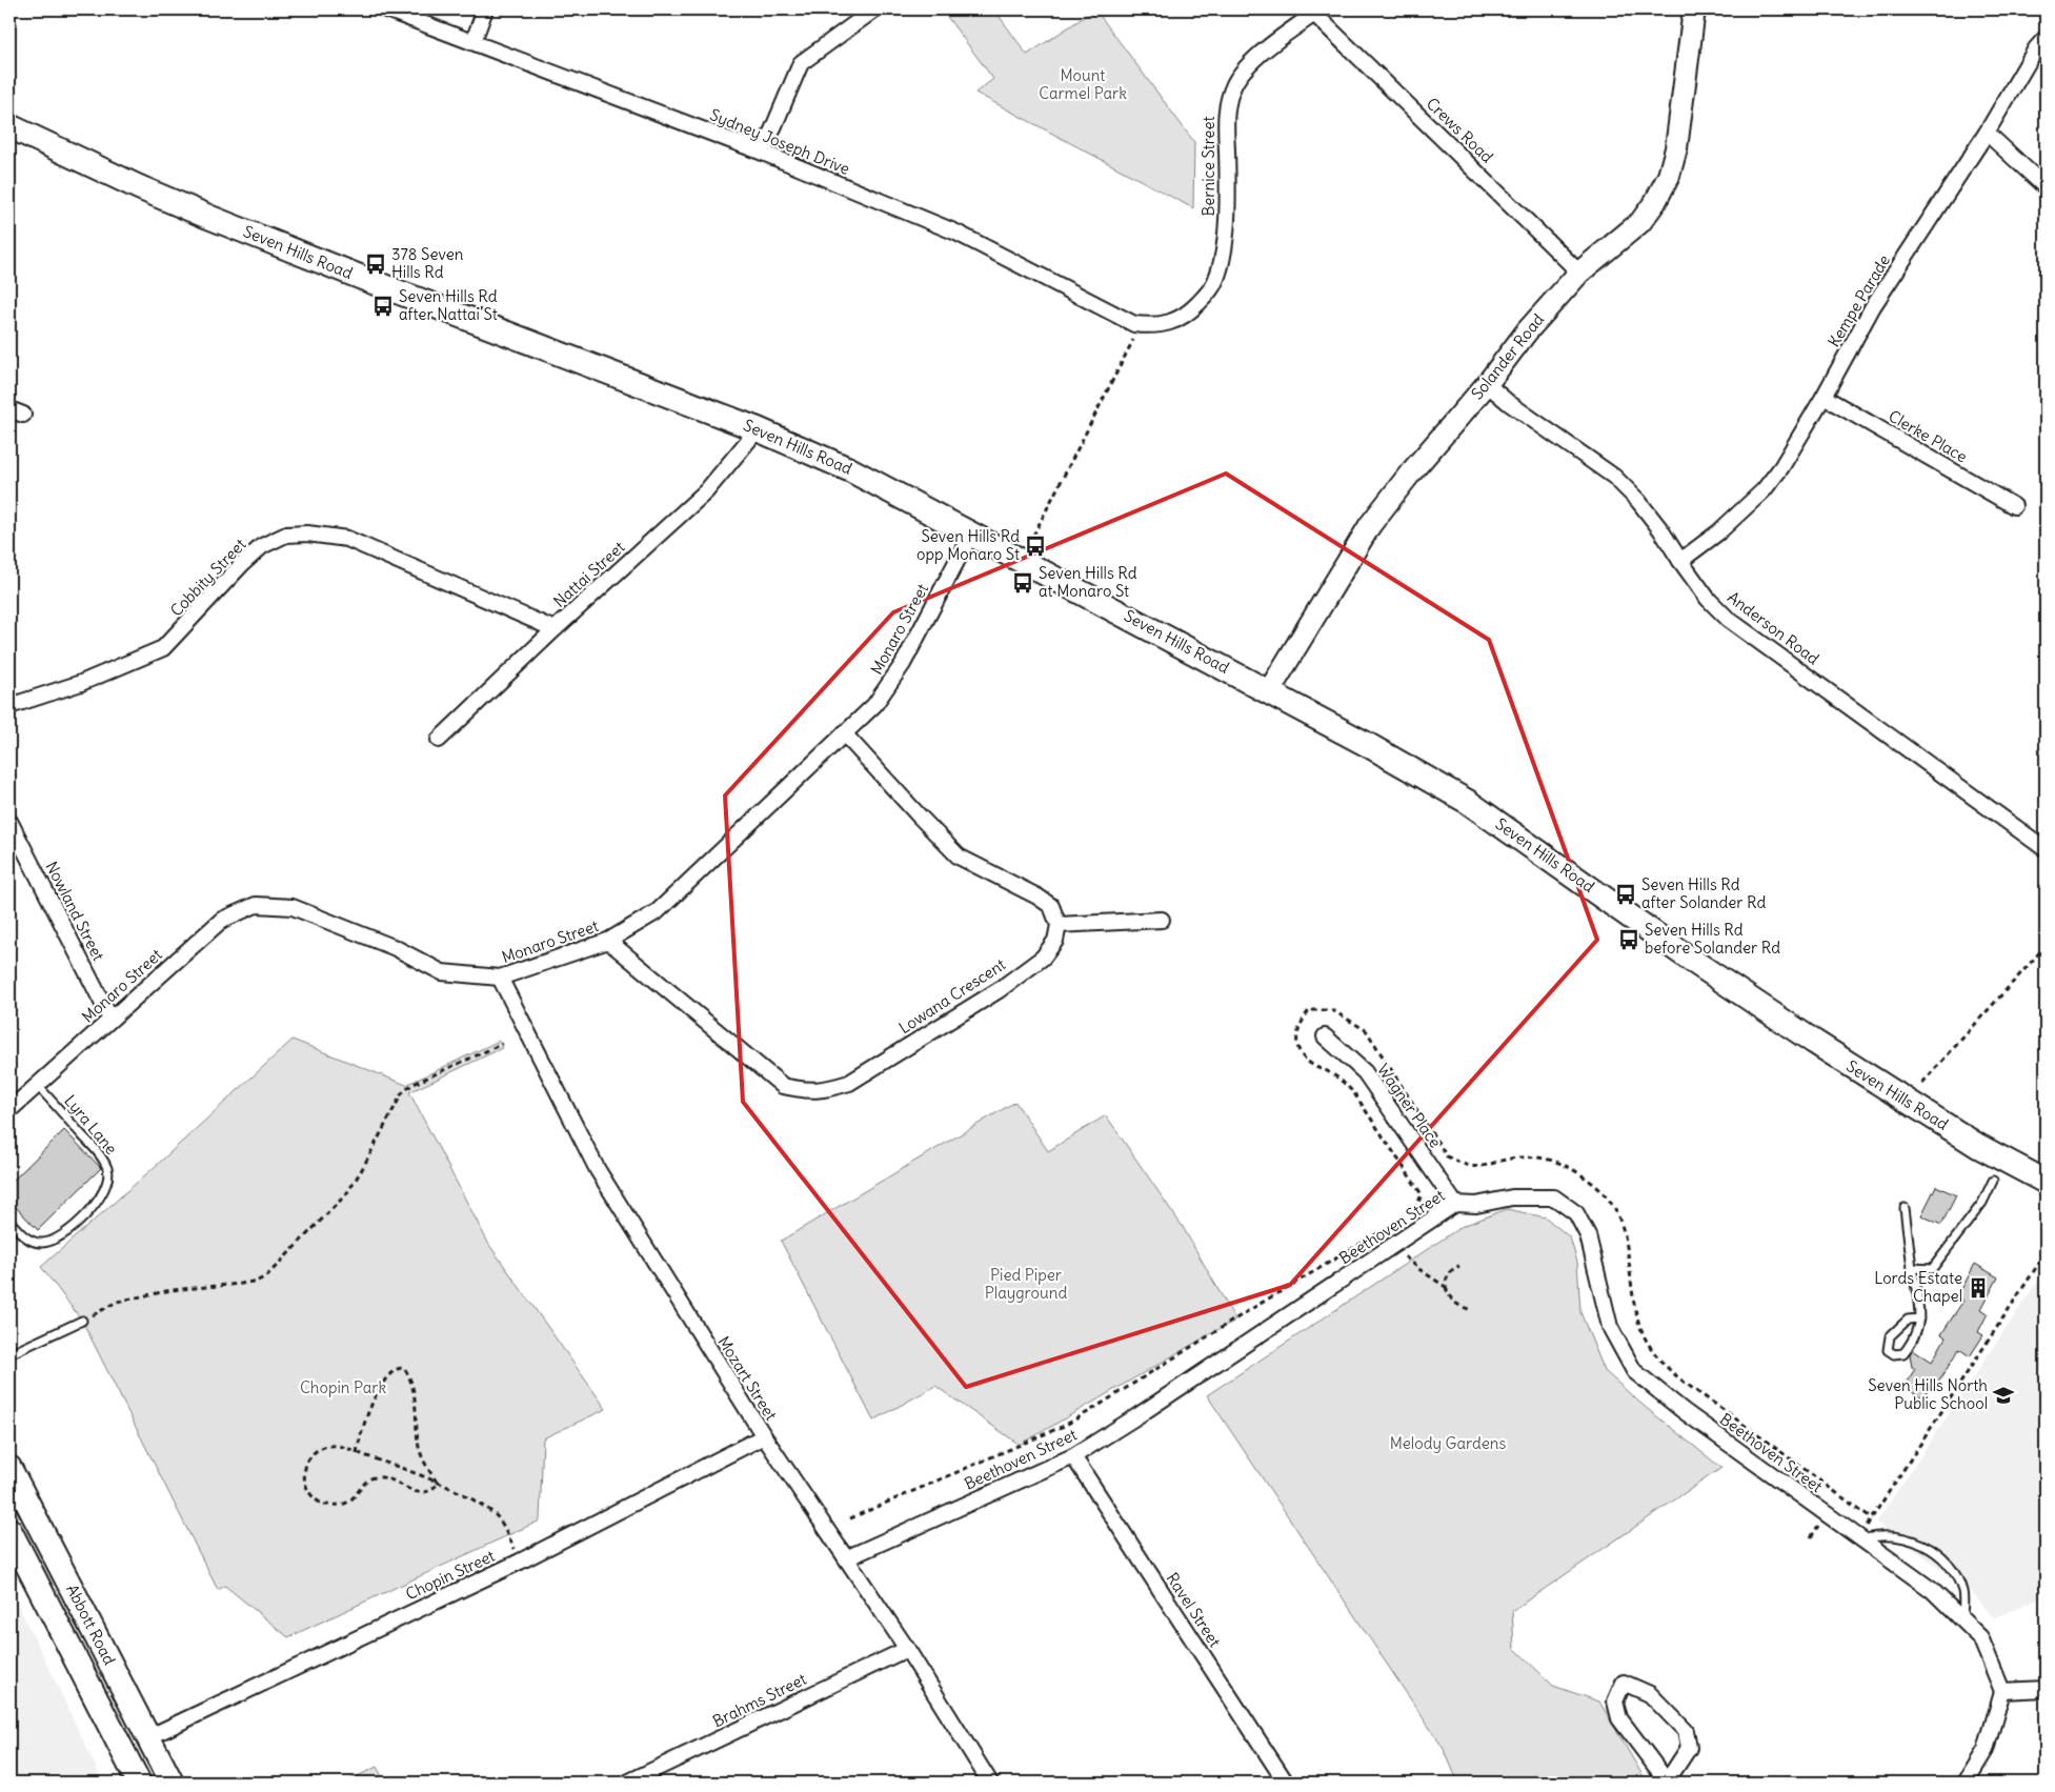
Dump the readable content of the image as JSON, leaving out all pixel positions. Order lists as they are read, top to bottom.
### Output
{
  "streets": {
    "main road": ["Seven Hills Road", "Abbott Road"],
    "street": [
      "Crews Road",
      "Sydney Joseph Drive",
      "Bernice Street",
      "Kempe Parade",
      "Solander Road",
      "Clerke Place",
      "Nattai Street",
      "Cobbity Street",
      "Anderson Road",
      "Monaro Street",
      "Nowland Street",
      "Lowana Crescent",
      "Wagner Place",
      "Beethoven Street",
      "Mozart Street",
      "Chopin Street",
      "Ravel Street",
      "Brahms Street"
    ],
    "lane": ["Lyra Lane"]
  },
  "crossings": [
    ["Crews Road", "Bernice Street"],
    ["Crews Road", "Solander Road"],
    ["Sydney Joseph Drive", "Bernice Street"],
    ["Seven Hills Road", "Solander Road"],
    ["Seven Hills Road", "Nattai Street"],
    ["Seven Hills Road", "Monaro Street"],
    ["Kempe Parade", "Clerke Place"],
    ["Kempe Parade", "Anderson Road"],
    ["Solander Road", "Anderson Road"],
    ["Nattai Street", "Cobbity Street"],
    ["Monaro Street", "Nowland Street"],
    ["Monaro Street", "Lowana Crescent"],
    ["Monaro Street", "Lyra Lane"],
    ["Monaro Street", "Mozart Street"],
    ["Wagner Place", "Beethoven Street"],
    ["Beethoven Street", "Mozart Street"],
    ["Beethoven Street", "Ravel Street"],
    ["Mozart Street", "Chopin Street"],
    ["Mozart Street", "Brahms Street"],
    ["Chopin Street", "Abbott Road"]
  ],
  "parks": [
    "Mount Carmel Park",
    "Pied Piper Playground",
    "Chopin Park",
    "Melody Gardens"
  ],
  "places": {
    "bus stop": [
      "378 Seven Hills Rd",
      "Seven Hills Rd after Nattai St",
      "Seven Hills Rd opp Monaro St",
      "Seven Hills Rd at Monaro St",
      "Seven Hills Rd after Solander Rd",
      "Seven Hills Rd before Solander Rd"
    ],
    "building": ["Lords Estate Chapel"],
    "school or university": ["Seven Hills North Public School"]
  }
}
